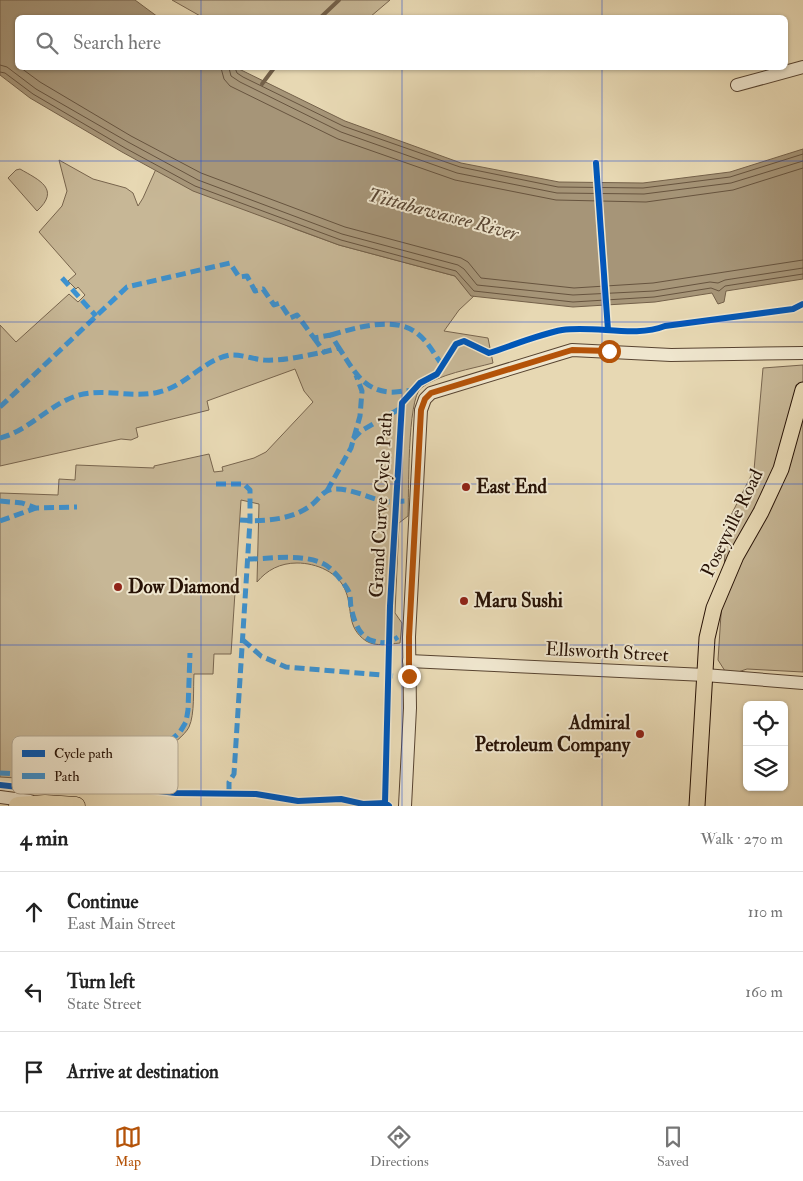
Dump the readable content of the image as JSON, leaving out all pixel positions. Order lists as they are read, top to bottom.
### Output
{
  "streets": {
    "main road": ["Poseyville Road"],
    "street": ["Ellsworth Street"],
    "cycle path": ["Grand Curve Cycle Path"]
  },
  "crossings": [
    ["Poseyville Road", "Ellsworth Street"]
  ],
  "water": ["Tittabawassee River"],
  "places": [
    "East End",
    "Dow Diamond",
    "Maru Sushi",
    "Admiral Petroleum Company"
  ],
  "legend": ["Cycle path", "Path"],
  "page": {
    "search": "Search here",
    "heading": ["4 min", "Walk · 270 m"],
    "list": [
      ["Continue", "East Main Street", "110 m"],
      ["Turn left", "State Street", "160 m"],
      "Arrive at destination"
    ],
    "nav": ["Map", "Directions", "Saved"]
  }
}
